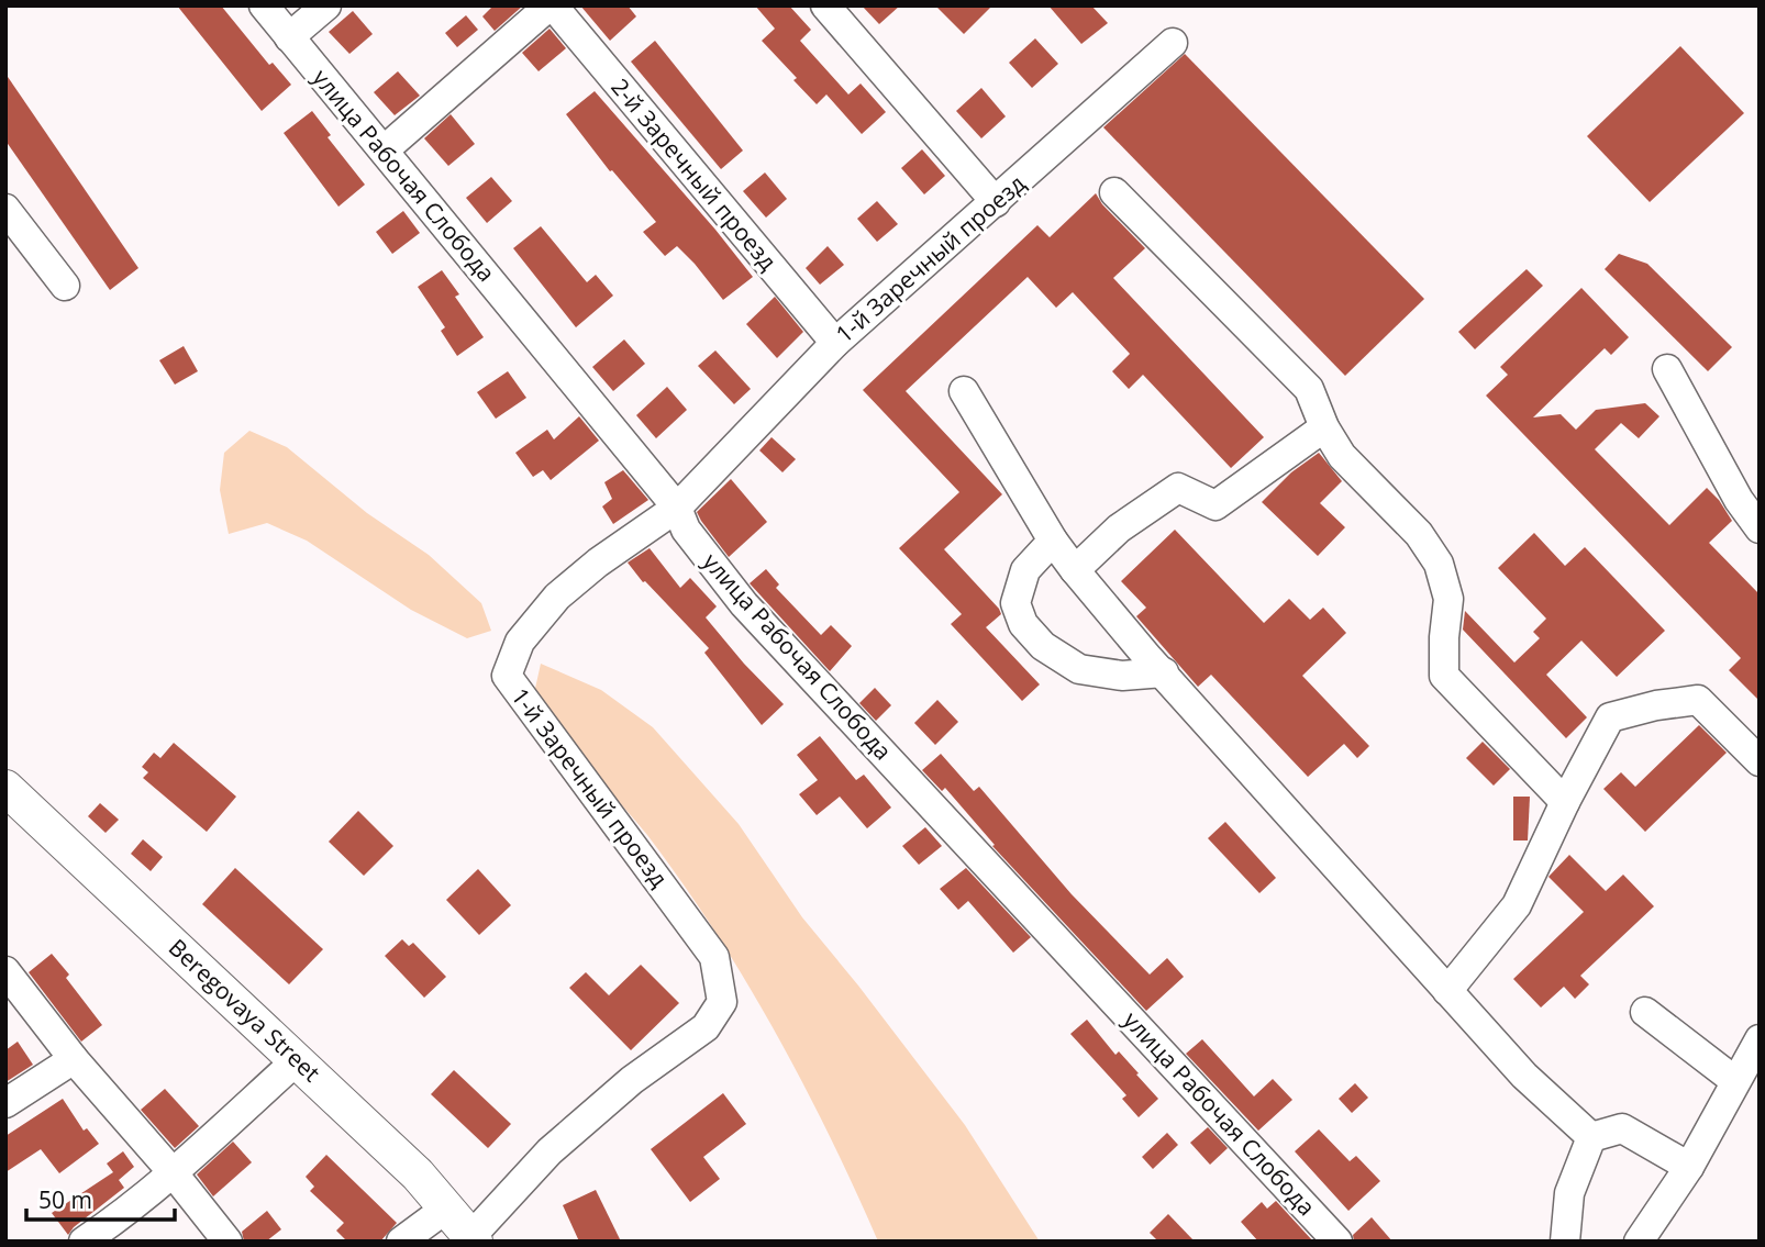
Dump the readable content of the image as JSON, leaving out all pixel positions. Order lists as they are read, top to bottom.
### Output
{
  "streets": {
    "main road": ["Beregovaya Street"],
    "street": ["2-й Заречный проезд", "улица Рабочая Слобода", "1-й Заречный проезд"]
  },
  "crossings": [
    ["2-й Заречный проезд", "1-й Заречный проезд"],
    ["улица Рабочая Слобода", "1-й Заречный проезд"],
    ["1-й Заречный проезд", "Beregovaya Street"]
  ],
  "scale_bar": "50 m"
}
